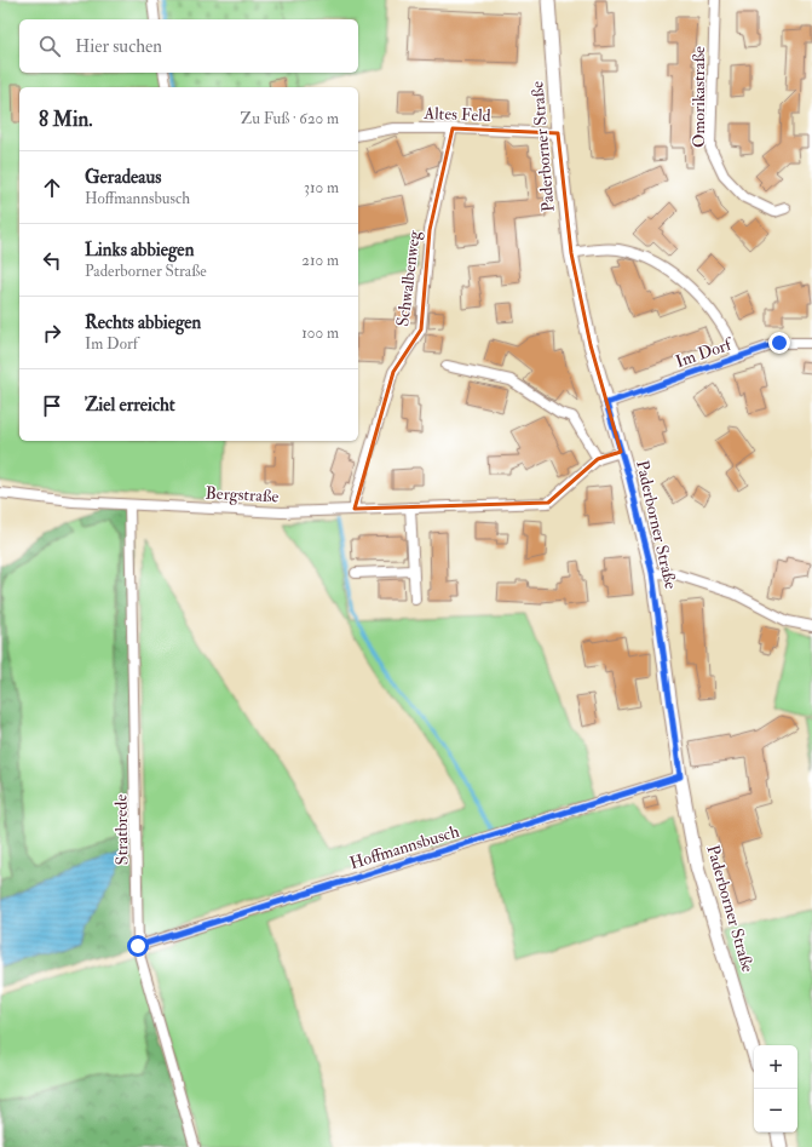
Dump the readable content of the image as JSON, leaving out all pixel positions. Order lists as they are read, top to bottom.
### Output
{
  "streets": {
    "main road": ["Paderborner Straße"],
    "street": [
      "Omorikastraße",
      "Altes Feld",
      "Schwalbenweg",
      "Im Dorf",
      "Bergstraße",
      "Stratbrede",
      "Hoffmannsbusch"
    ]
  },
  "crossings": [
    ["Altes Feld", "Paderborner Straße"],
    ["Altes Feld", "Schwalbenweg"],
    ["Paderborner Straße", "Im Dorf"],
    ["Paderborner Straße", "Bergstraße"],
    ["Paderborner Straße", "Hoffmannsbusch"],
    ["Schwalbenweg", "Bergstraße"],
    ["Bergstraße", "Stratbrede"],
    ["Stratbrede", "Hoffmannsbusch"]
  ],
  "page": {
    "search": "Hier suchen",
    "heading": ["8 Min.", "Zu Fuß · 620 m"],
    "list": [
      ["Geradeaus", "Hoffmannsbusch", "310 m"],
      ["Links abbiegen", "Paderborner Straße", "210 m"],
      ["Rechts abbiegen", "Im Dorf", "100 m"],
      "Ziel erreicht"
    ],
    "map_buttons": ["+", "−"]
  }
}
